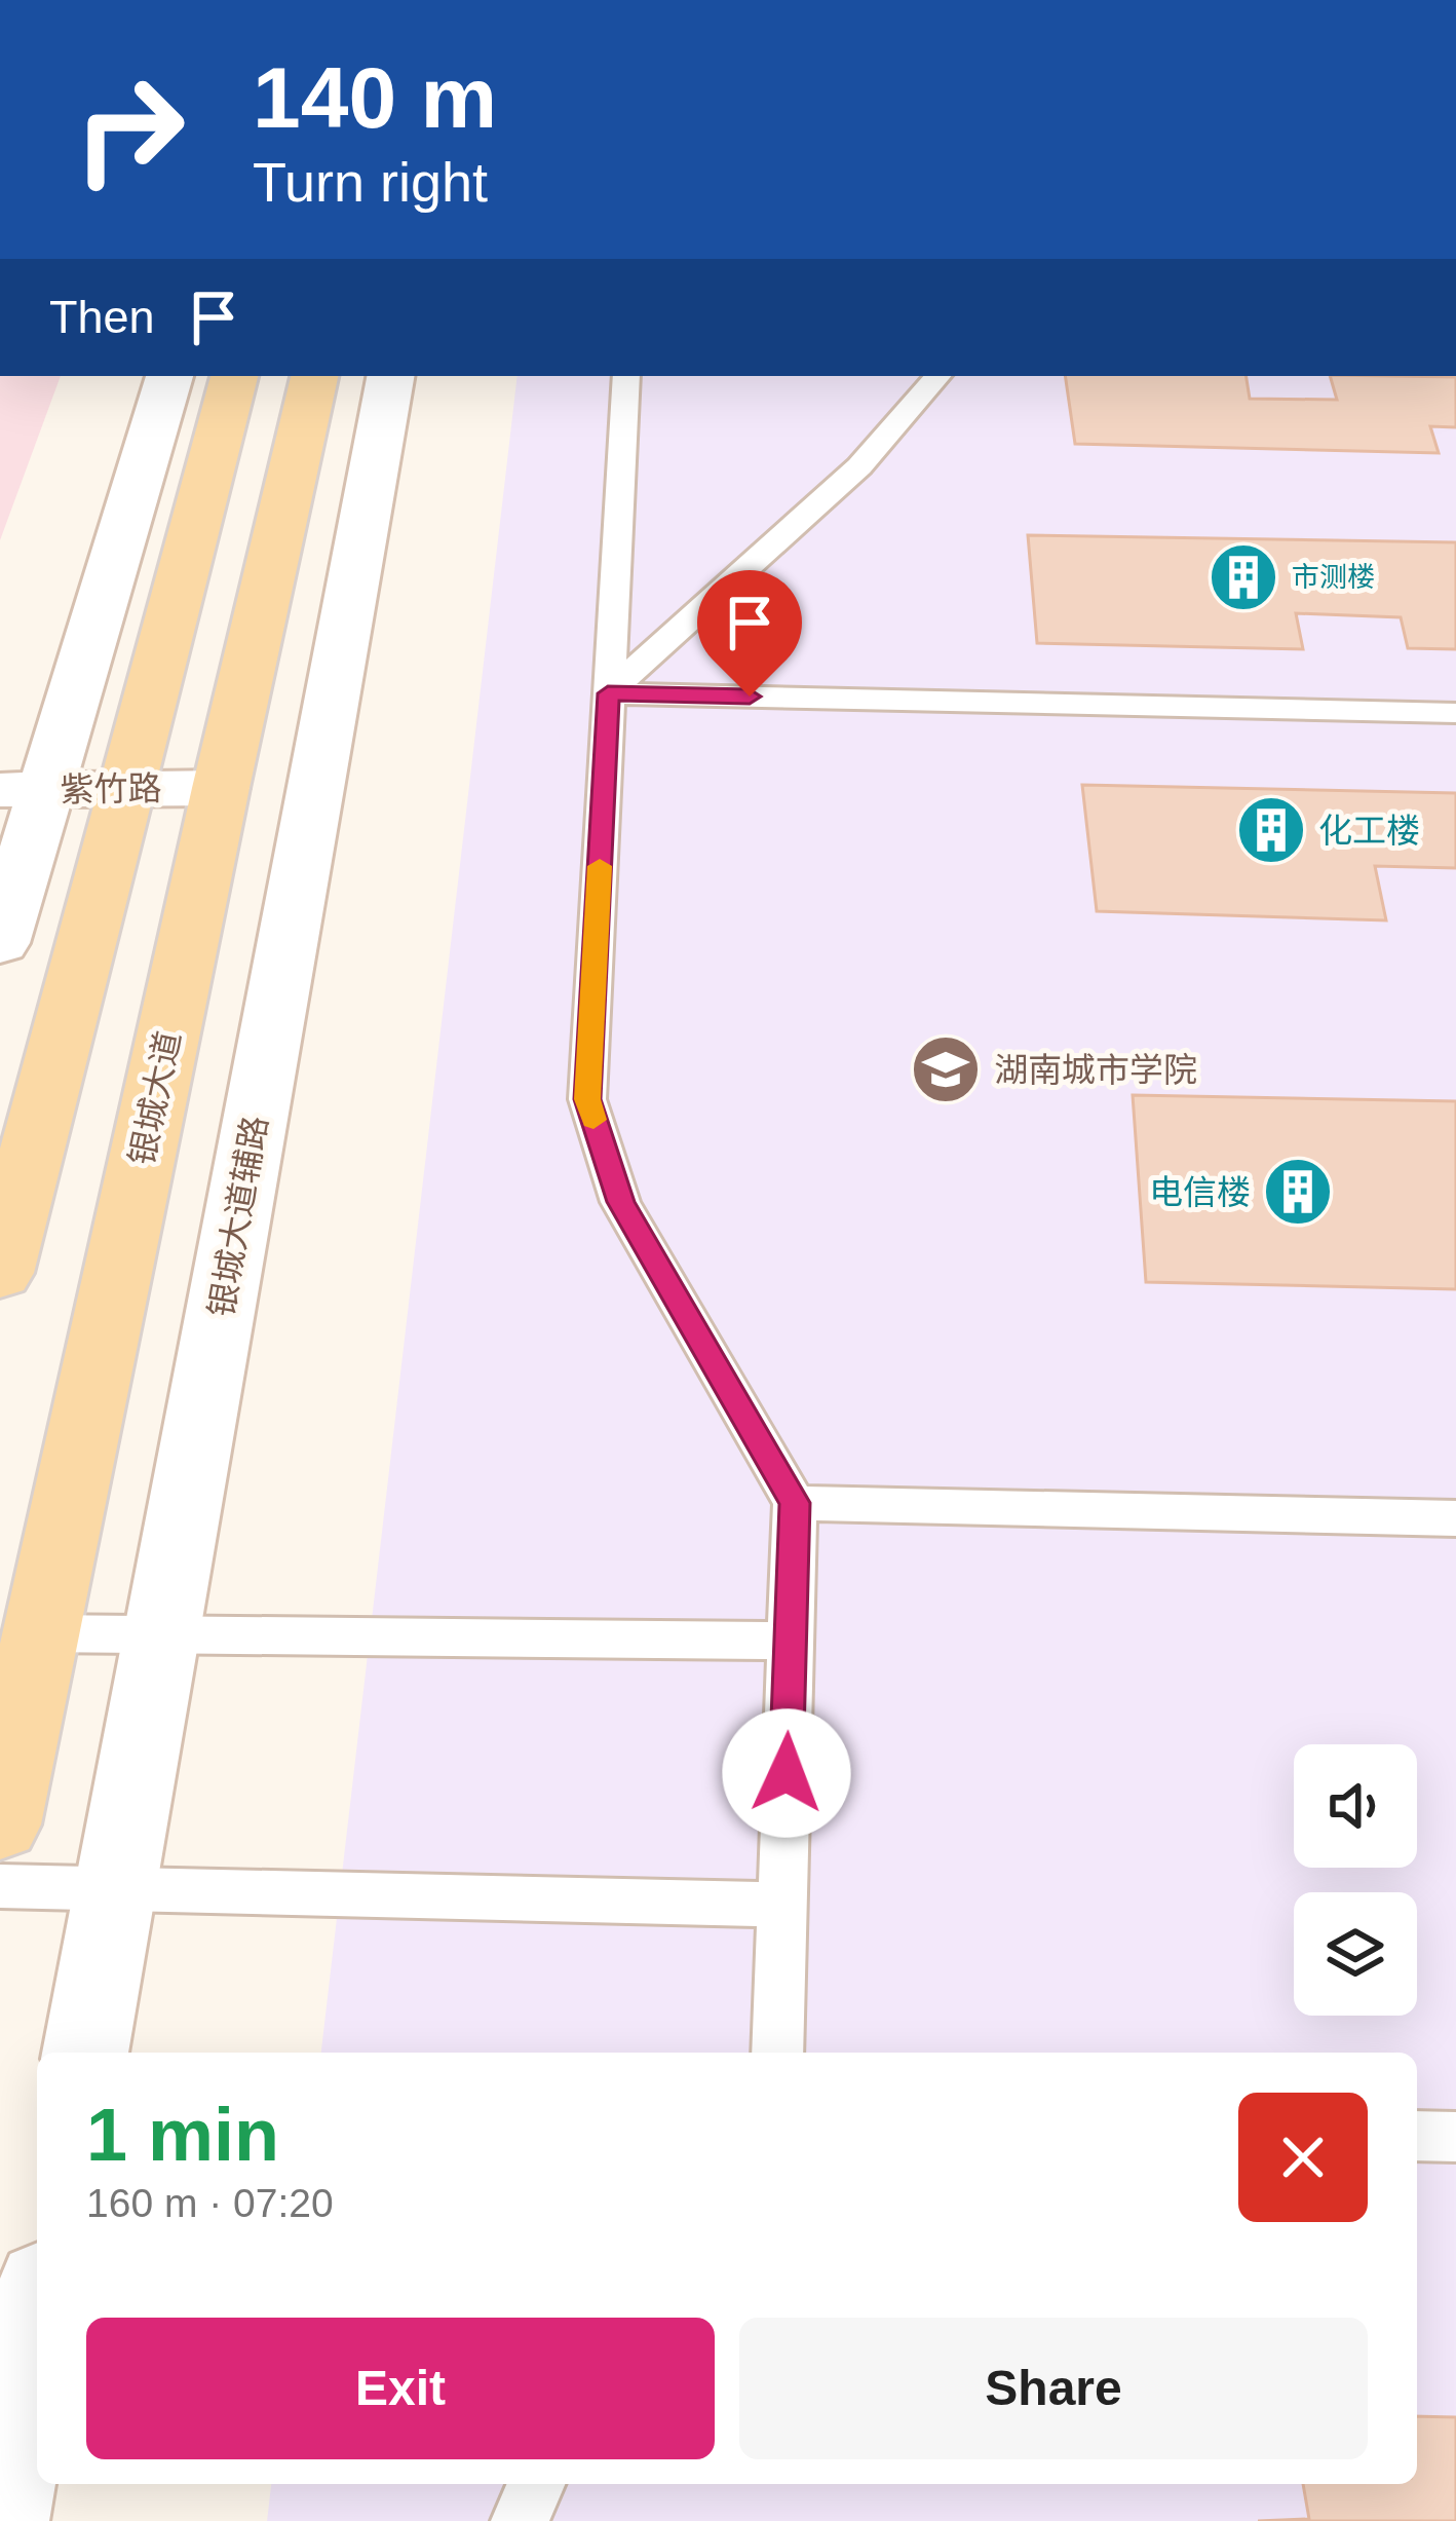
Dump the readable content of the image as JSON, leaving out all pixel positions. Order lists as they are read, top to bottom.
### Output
{
  "streets": {
    "main road": ["银城大道"],
    "street": ["紫竹路", "银城大道辅路"]
  },
  "crossings": [
    ["紫竹路", "银城大道"]
  ],
  "places": {
    "building": ["市测楼", "化工楼", "电信楼"],
    "school or university": ["湖南城市学院"]
  },
  "page": {
    "turn": ["140 m", "Turn right"],
    "then": "Then",
    "heading": ["1 min", "160 m · 07:20"],
    "buttons": ["Exit", "Share"]
  }
}
